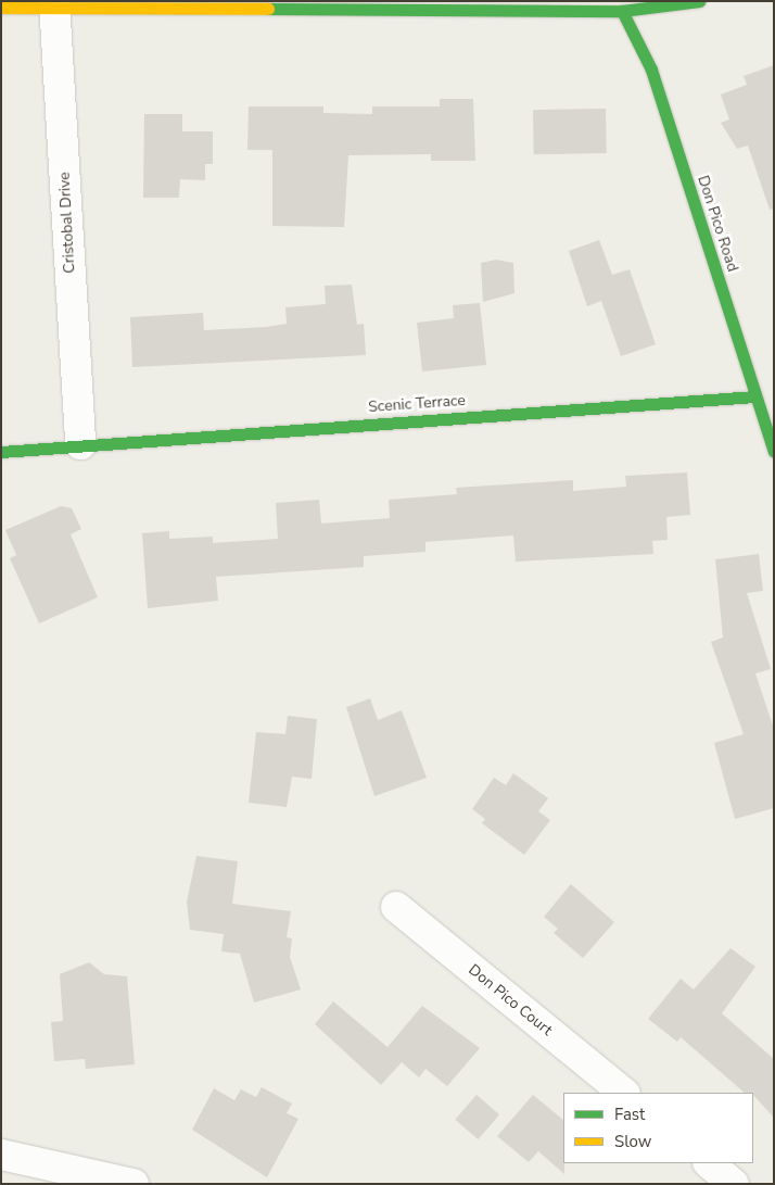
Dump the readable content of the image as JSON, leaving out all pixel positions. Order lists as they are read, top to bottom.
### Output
{
  "streets": {
    "street": [
      "Cristobal Drive",
      "Don Pico Road",
      "Scenic Terrace",
      "Don Pico Court"
    ]
  },
  "crossings": [
    ["Cristobal Drive", "Scenic Terrace"],
    ["Don Pico Road", "Scenic Terrace"]
  ],
  "legend": ["Fast", "Slow"]
}
